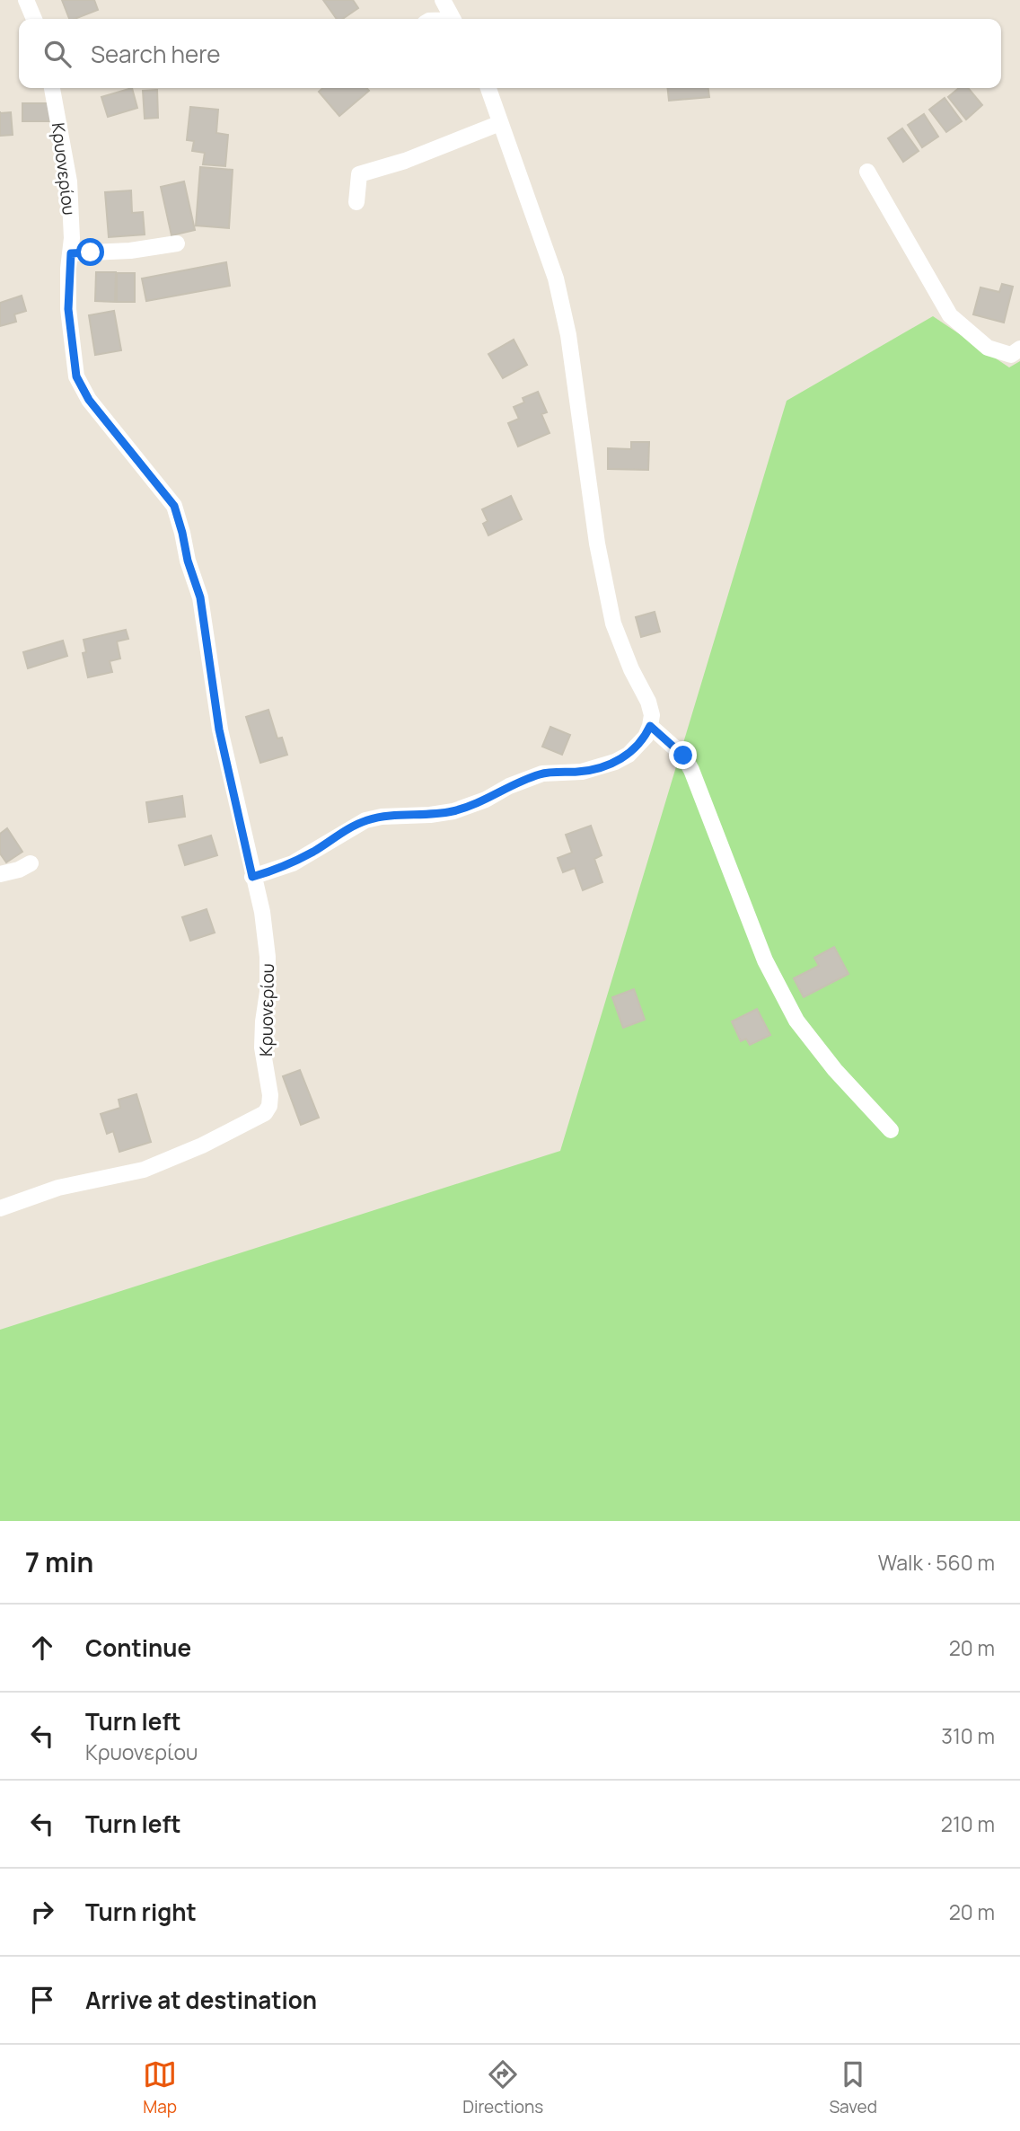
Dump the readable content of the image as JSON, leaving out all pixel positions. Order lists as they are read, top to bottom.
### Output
{
  "streets": {
    "street": ["Κρυονερίου"]
  },
  "page": {
    "search": "Search here",
    "heading": ["7 min", "Walk · 560 m"],
    "list": [
      ["Continue", "20 m"],
      ["Turn left", "Κρυονερίου", "310 m"],
      ["Turn left", "210 m"],
      ["Turn right", "20 m"],
      "Arrive at destination"
    ],
    "nav": ["Map", "Directions", "Saved"]
  }
}
